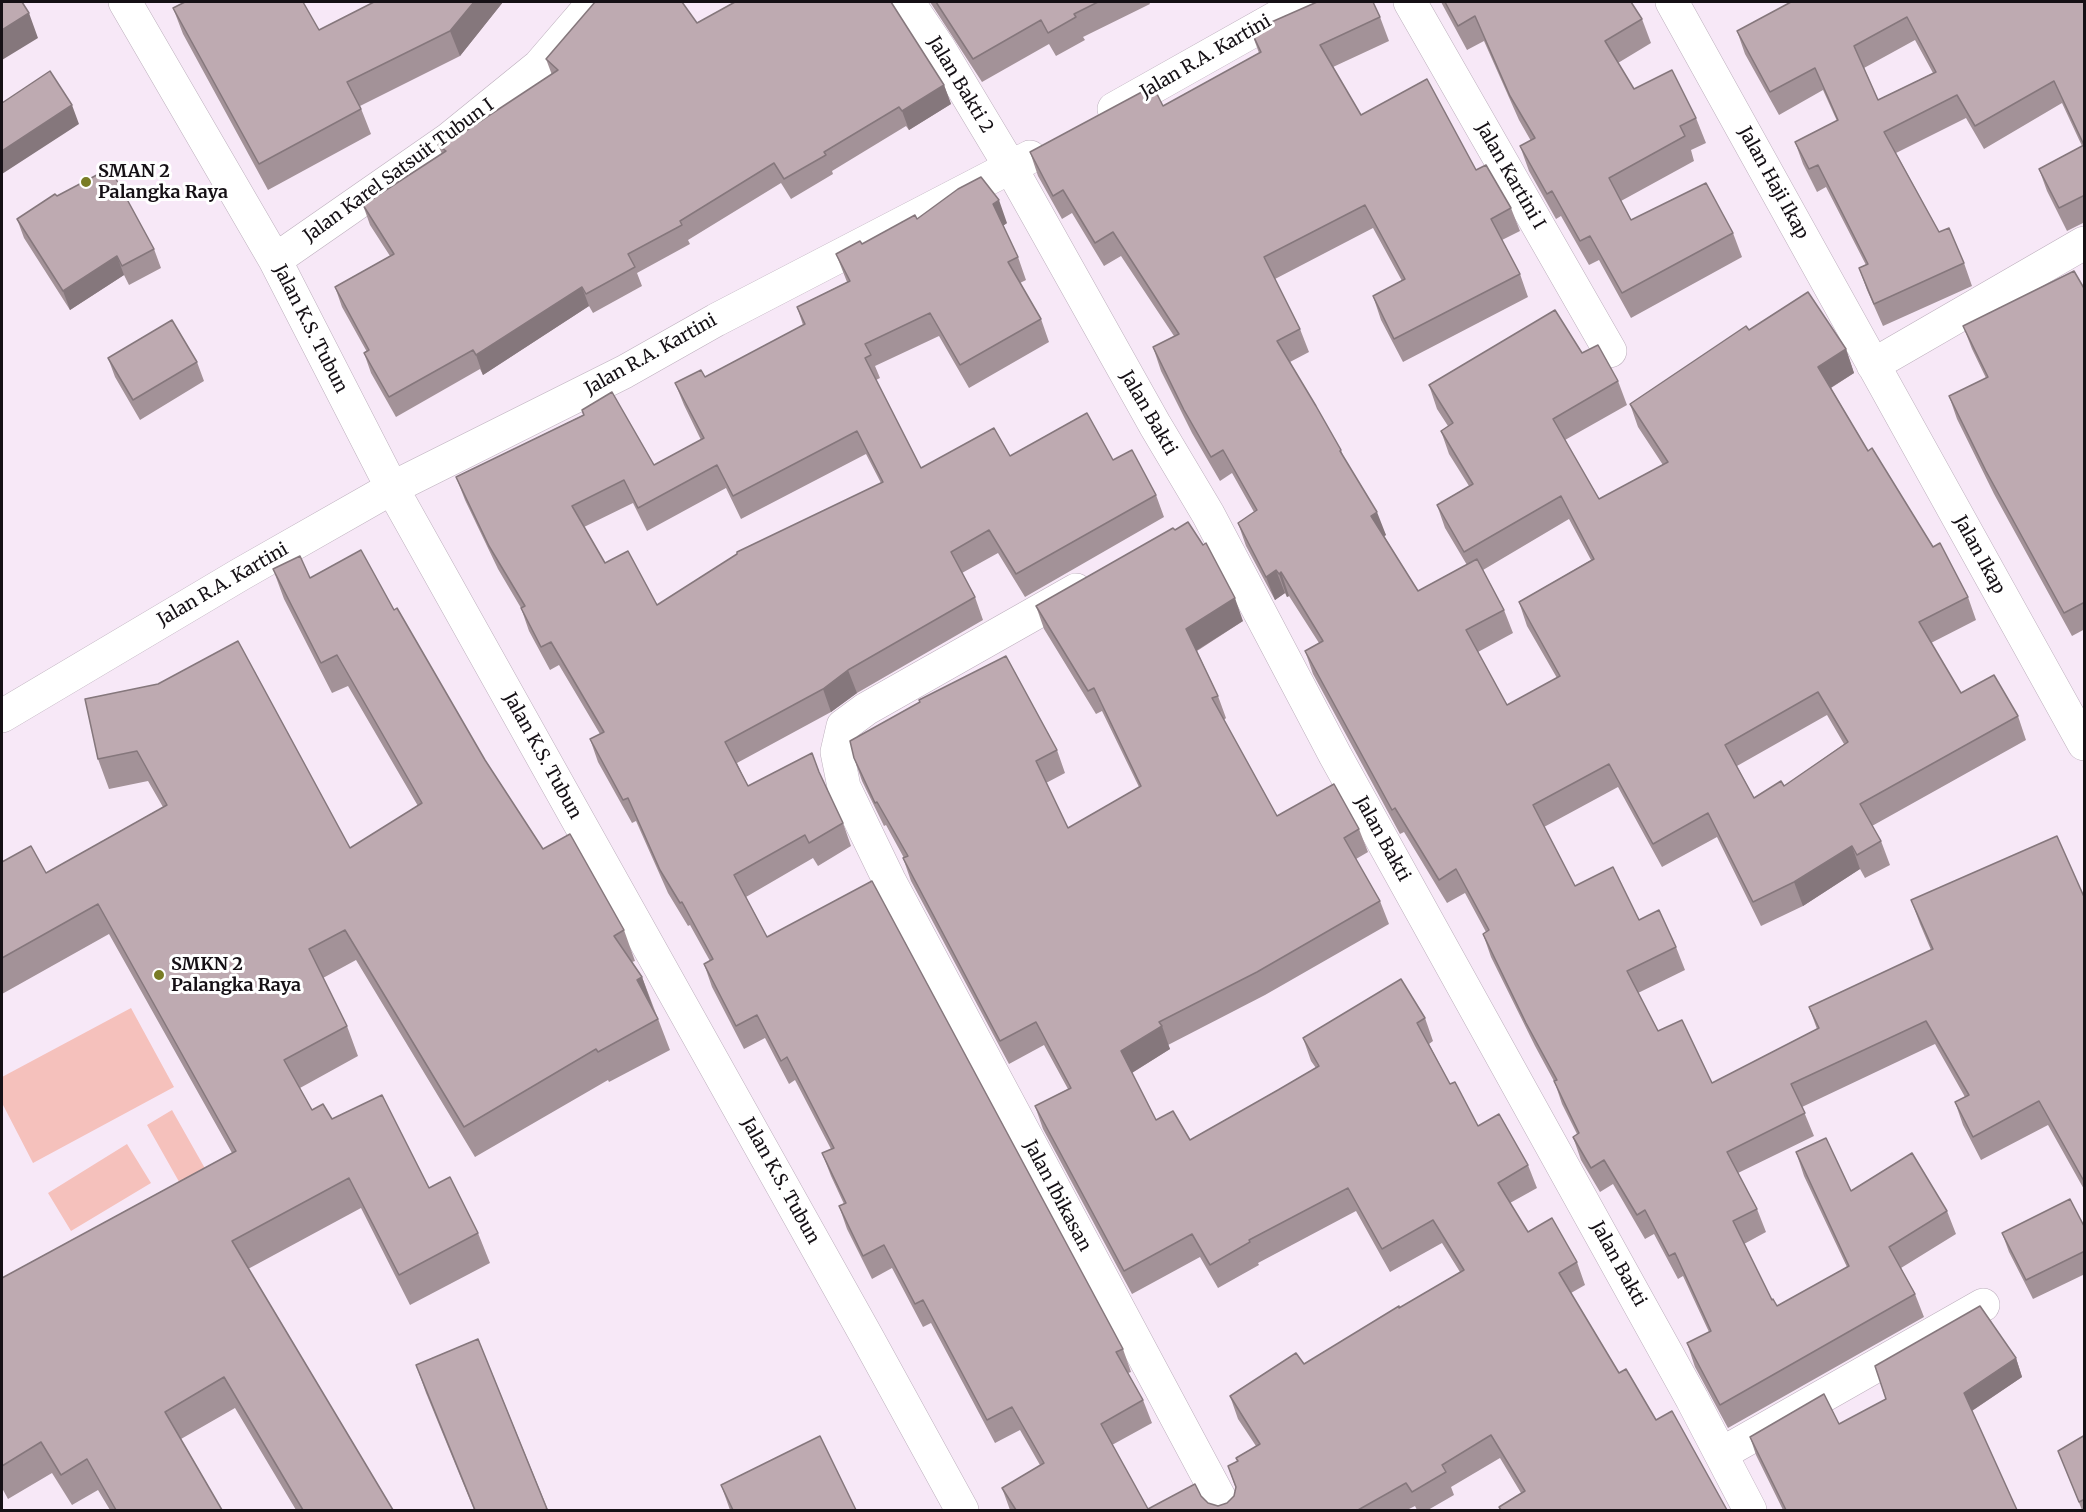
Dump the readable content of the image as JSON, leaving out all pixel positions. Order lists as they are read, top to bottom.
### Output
{
  "streets": {
    "street": [
      "Jalan R.A. Kartini",
      "Jalan Bakti 2",
      "Jalan Karel Satsuit Tubun I",
      "Jalan Kartini I",
      "Jalan Haji Ikap",
      "Jalan K.S. Tubun",
      "Jalan Bakti",
      "Jalan Ikap",
      "Jalan Ibikasan"
    ]
  },
  "crossings": [
    ["Jalan R.A. Kartini", "Jalan Bakti 2"],
    ["Jalan R.A. Kartini", "Jalan K.S. Tubun"],
    ["Jalan R.A. Kartini", "Jalan Bakti"],
    ["Jalan Bakti 2", "Jalan Bakti"],
    ["Jalan Karel Satsuit Tubun I", "Jalan K.S. Tubun"],
    ["Jalan Haji Ikap", "Jalan Ikap"]
  ],
  "places": ["SMAN 2 Palangka Raya", "SMKN 2 Palangka Raya"]
}
